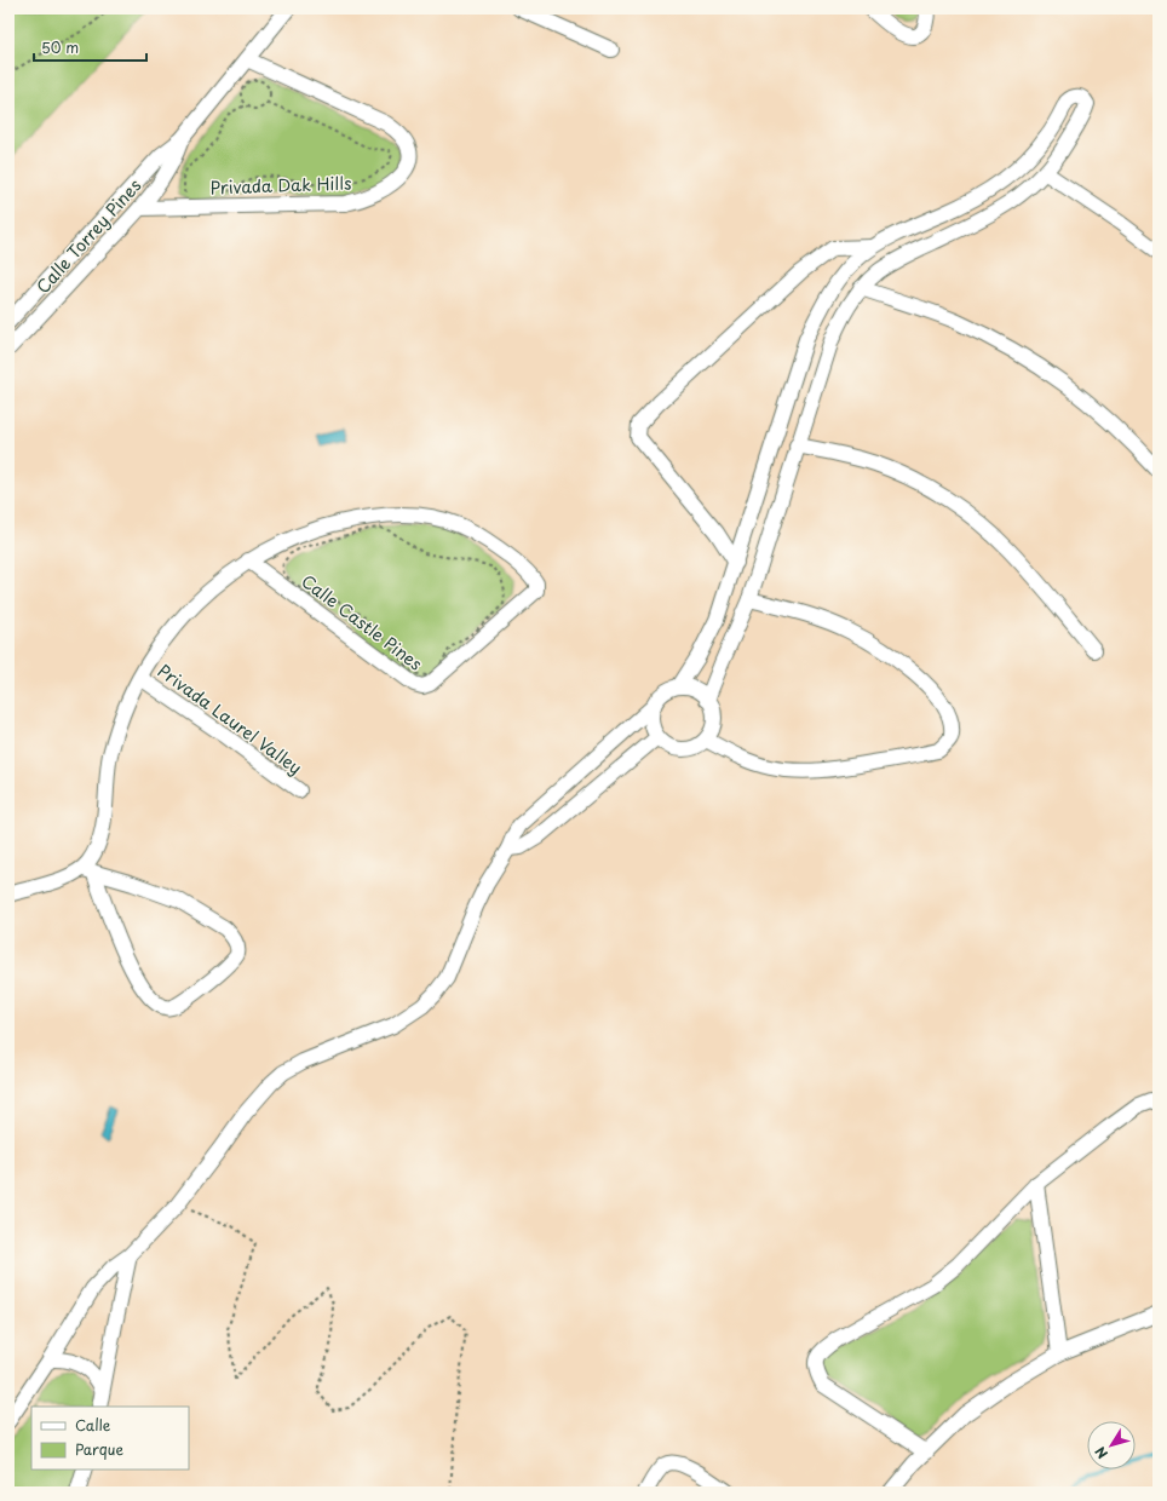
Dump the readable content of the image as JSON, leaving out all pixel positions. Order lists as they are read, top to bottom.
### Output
{
  "streets": {
    "street": [
      "Privada Dak Hills",
      "Calle Torrey Pines",
      "Calle Castle Pines",
      "Privada Laurel Valley"
    ]
  },
  "crossings": [
    ["Privada Dak Hills", "Calle Torrey Pines"],
    ["Calle Castle Pines", "Privada Laurel Valley"]
  ],
  "legend": ["Calle", "Parque"],
  "scale_bar": "50 m",
  "north": "bottom left"
}
